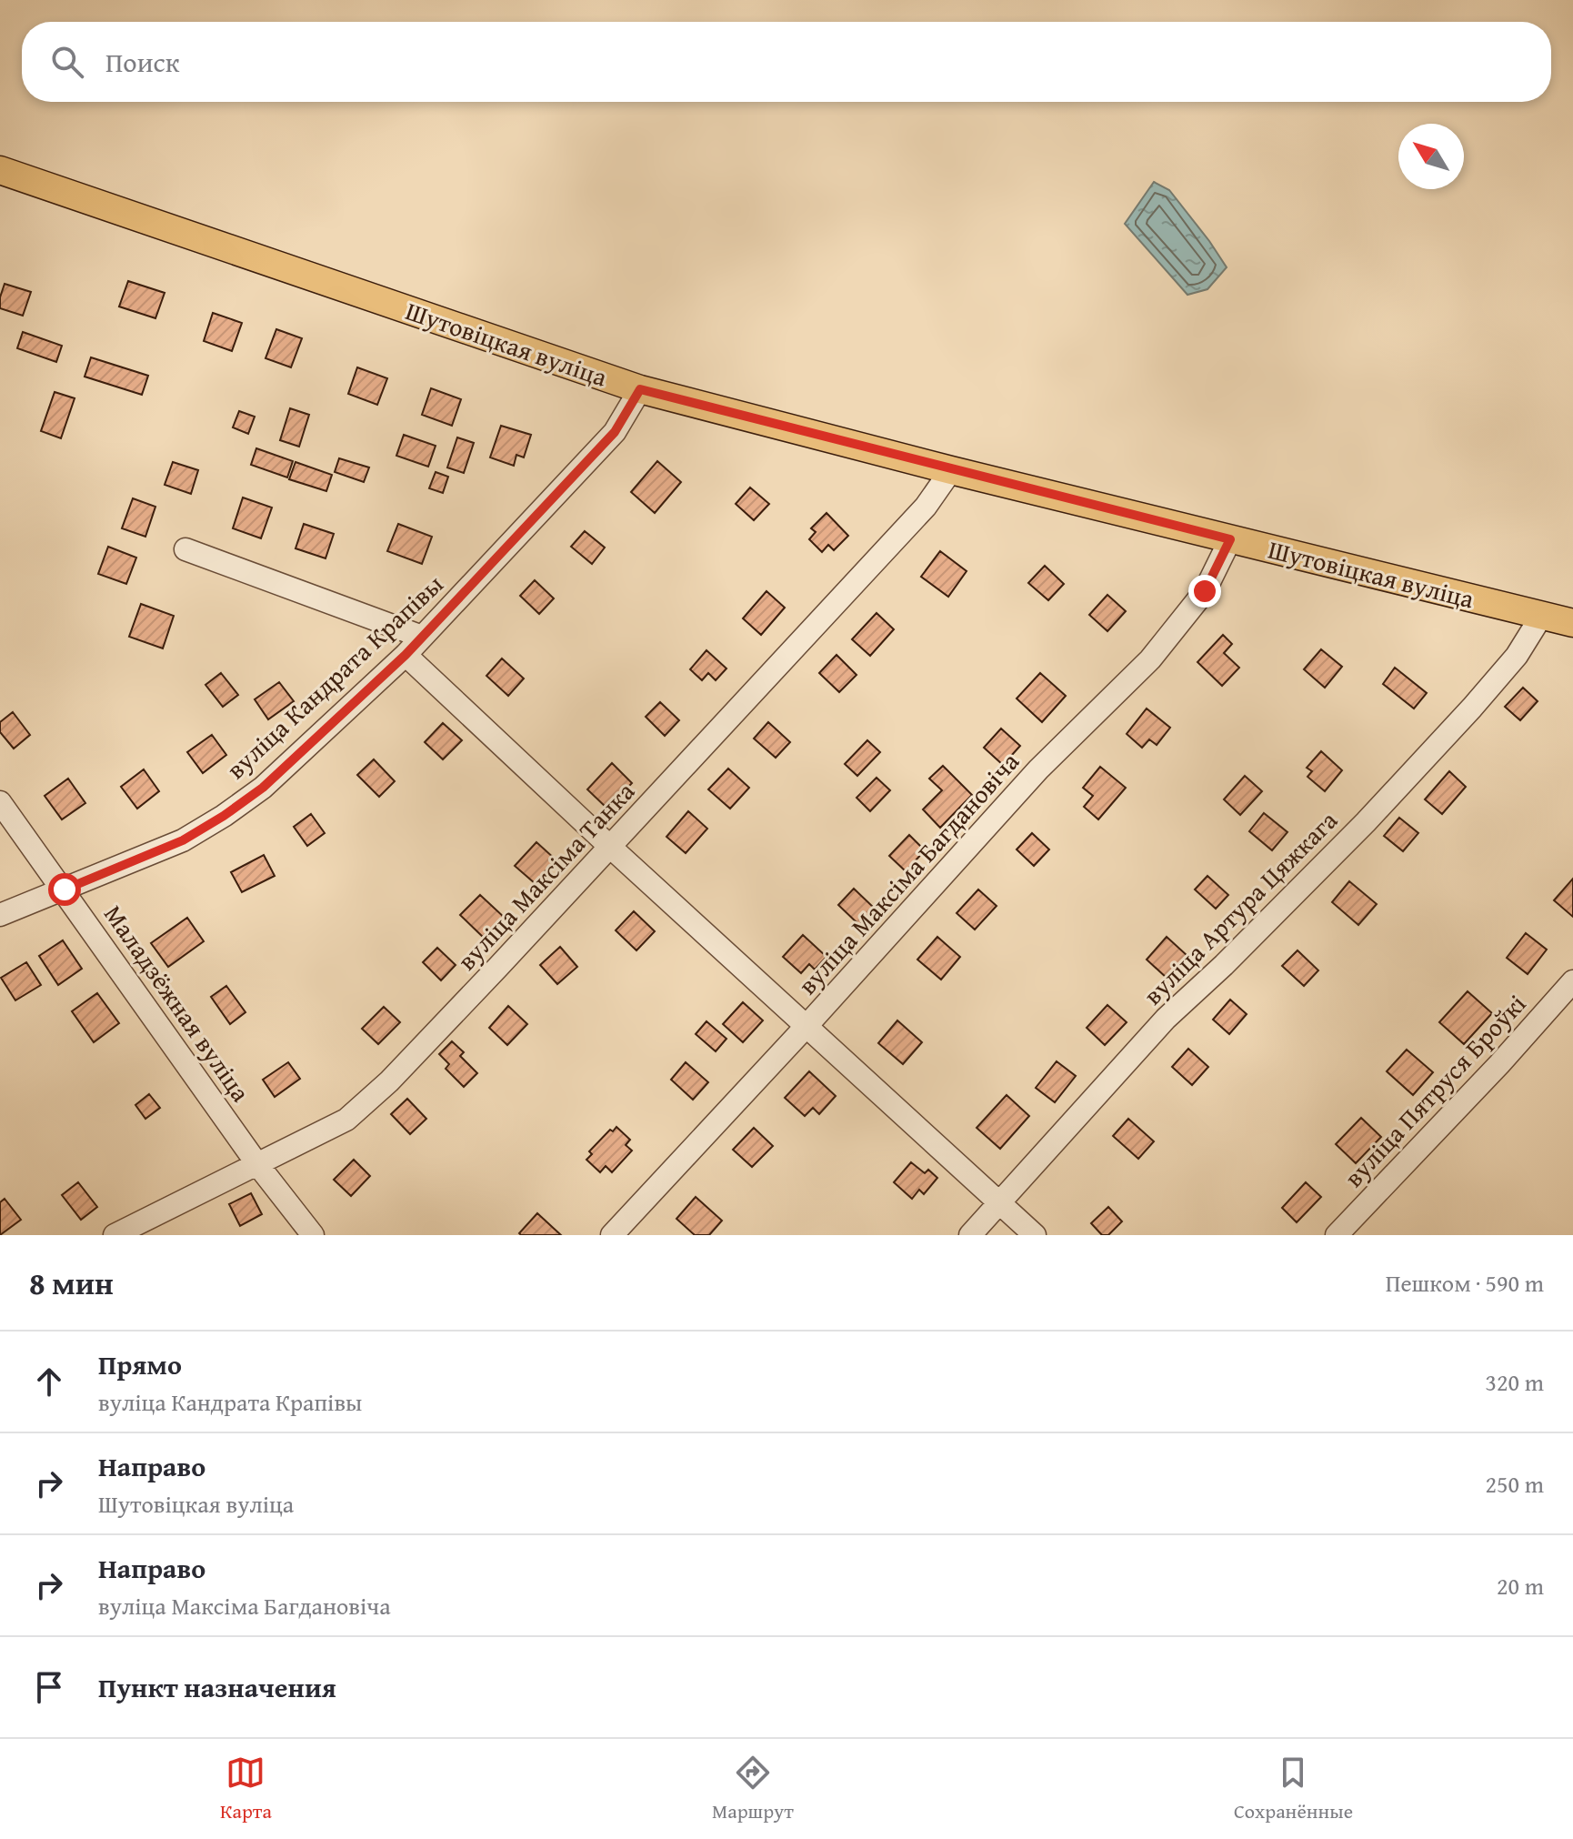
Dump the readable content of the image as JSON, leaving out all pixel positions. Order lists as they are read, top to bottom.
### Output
{
  "streets": {
    "main road": ["Шутовіцкая вуліца"],
    "street": [
      "вуліца Кандрата Крапівы",
      "вуліца Максіма Багдановіча",
      "вуліца Максіма Танка",
      "вуліца Артура Цяжкага",
      "Маладзёжная вуліца",
      "вуліца Пятруся Броўкі"
    ]
  },
  "crossings": [
    ["Шутовіцкая вуліца", "вуліца Кандрата Крапівы"],
    ["Шутовіцкая вуліца", "вуліца Максіма Багдановіча"],
    ["Шутовіцкая вуліца", "вуліца Максіма Танка"],
    ["Шутовіцкая вуліца", "вуліца Артура Цяжкага"],
    ["вуліца Кандрата Крапівы", "Маладзёжная вуліца"],
    ["вуліца Максіма Танка", "Маладзёжная вуліца"]
  ],
  "north": "top left",
  "page": {
    "search": "Поиск",
    "heading": ["8 мин", "Пешком · 590 m"],
    "list": [
      ["Прямо", "вуліца Кандрата Крапівы", "320 m"],
      ["Направо", "Шутовіцкая вуліца", "250 m"],
      ["Направо", "вуліца Максіма Багдановіча", "20 m"],
      "Пункт назначения"
    ],
    "nav": ["Карта", "Маршрут", "Сохранённые"]
  }
}
